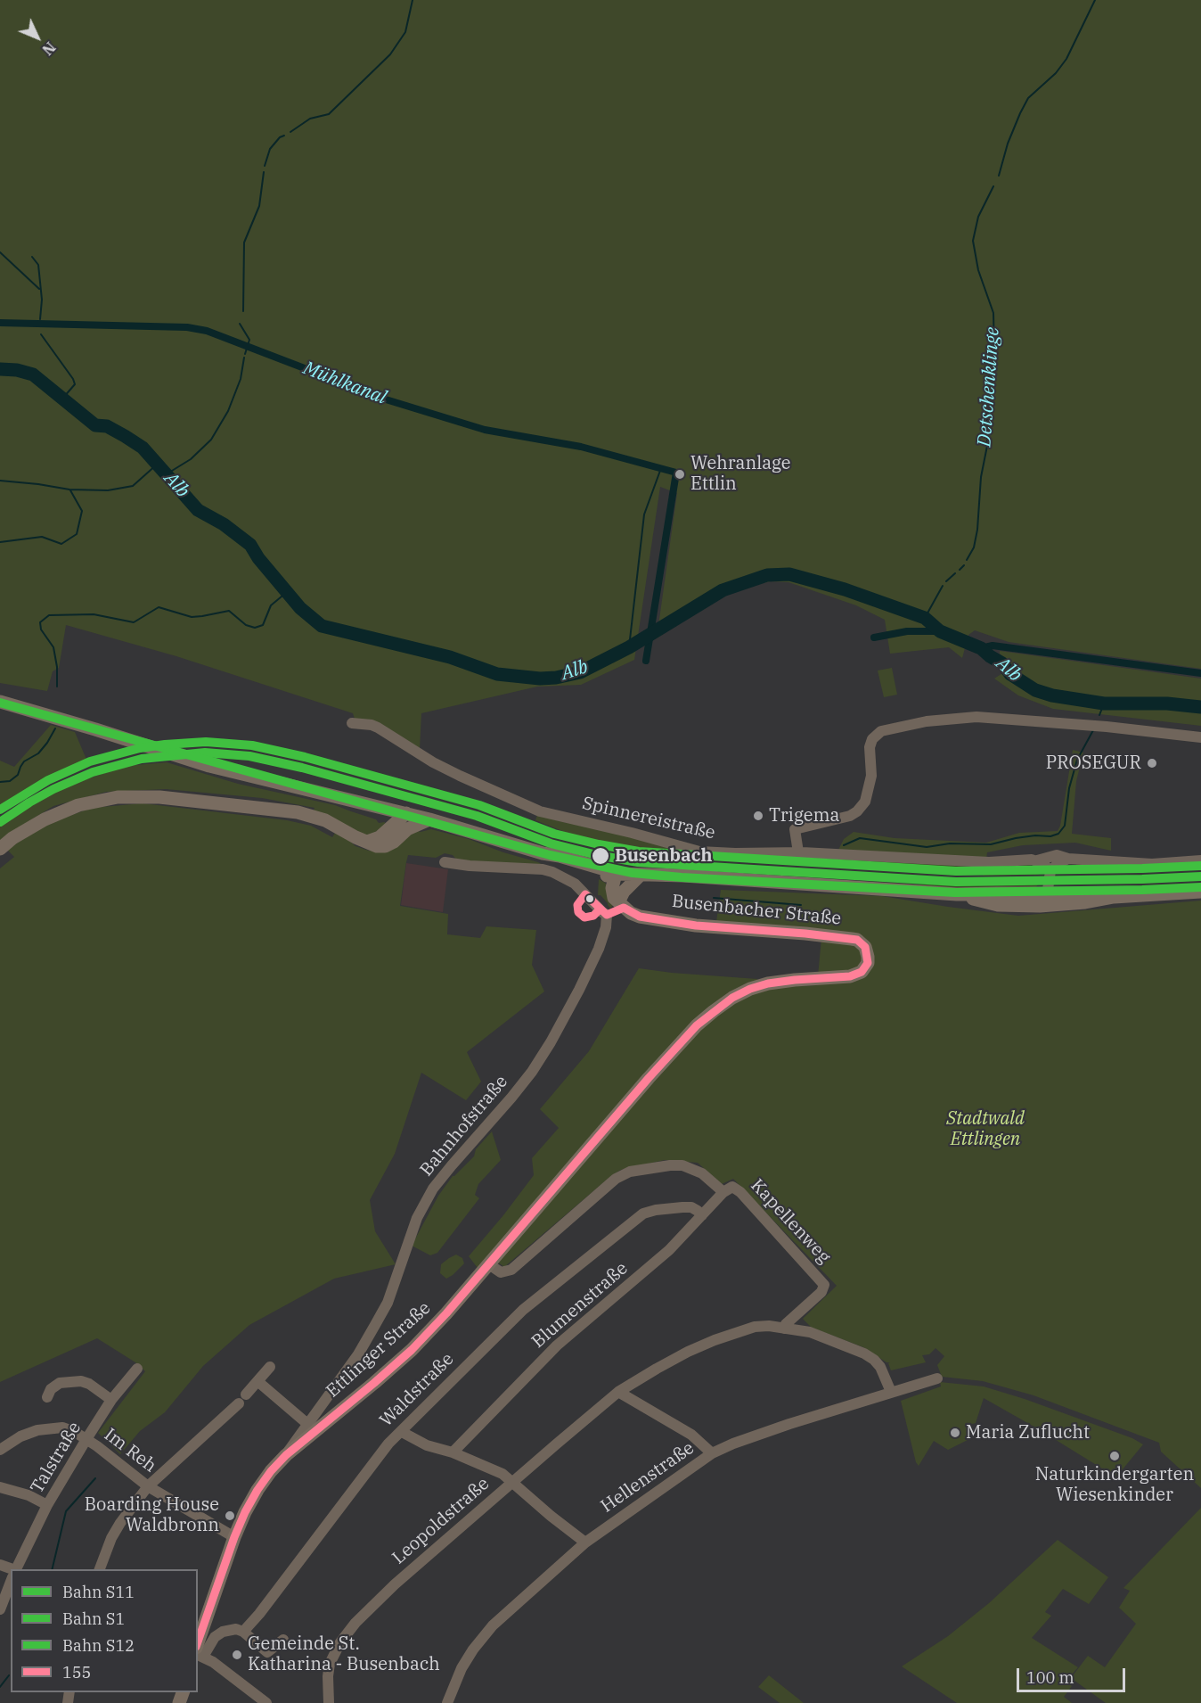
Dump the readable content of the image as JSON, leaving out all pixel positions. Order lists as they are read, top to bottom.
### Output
{
  "streets": {
    "main road": ["Busenbacher Straße", "Ettlinger Straße"],
    "street": [
      "Spinnereistraße",
      "Bahnhofstraße",
      "Kapellenweg",
      "Blumenstraße",
      "Waldstraße",
      "Im Reh",
      "Talstraße",
      "Hellenstraße",
      "Leopoldstraße"
    ]
  },
  "crossings": [
    ["Busenbacher Straße", "Ettlinger Straße"],
    ["Bahnhofstraße", "Ettlinger Straße"],
    ["Kapellenweg", "Blumenstraße"],
    ["Kapellenweg", "Ettlinger Straße"],
    ["Kapellenweg", "Leopoldstraße"],
    ["Blumenstraße", "Waldstraße"],
    ["Ettlinger Straße", "Im Reh"],
    ["Im Reh", "Talstraße"],
    ["Hellenstraße", "Leopoldstraße"]
  ],
  "water": ["Mühlkanal", "Detschenklinge", "Alb"],
  "parks": ["Stadtwald Ettlingen"],
  "places": [
    "Wehranlage Ettlin",
    "PROSEGUR",
    "Trigema",
    "Busenbach",
    "Maria Zuflucht",
    "Naturkindergarten Wiesenkinder",
    "Boarding House Waldbronn",
    "Gemeinde St. Katharina - Busenbach"
  ],
  "lines": [
    "rail line S1",
    "rail line S12",
    "rail line S11",
    "transit line 155"
  ],
  "legend": [
    "Bahn S11",
    "Bahn S1",
    "Bahn S12",
    "155"
  ],
  "scale_bar": "100 m",
  "north": "bottom right"
}
